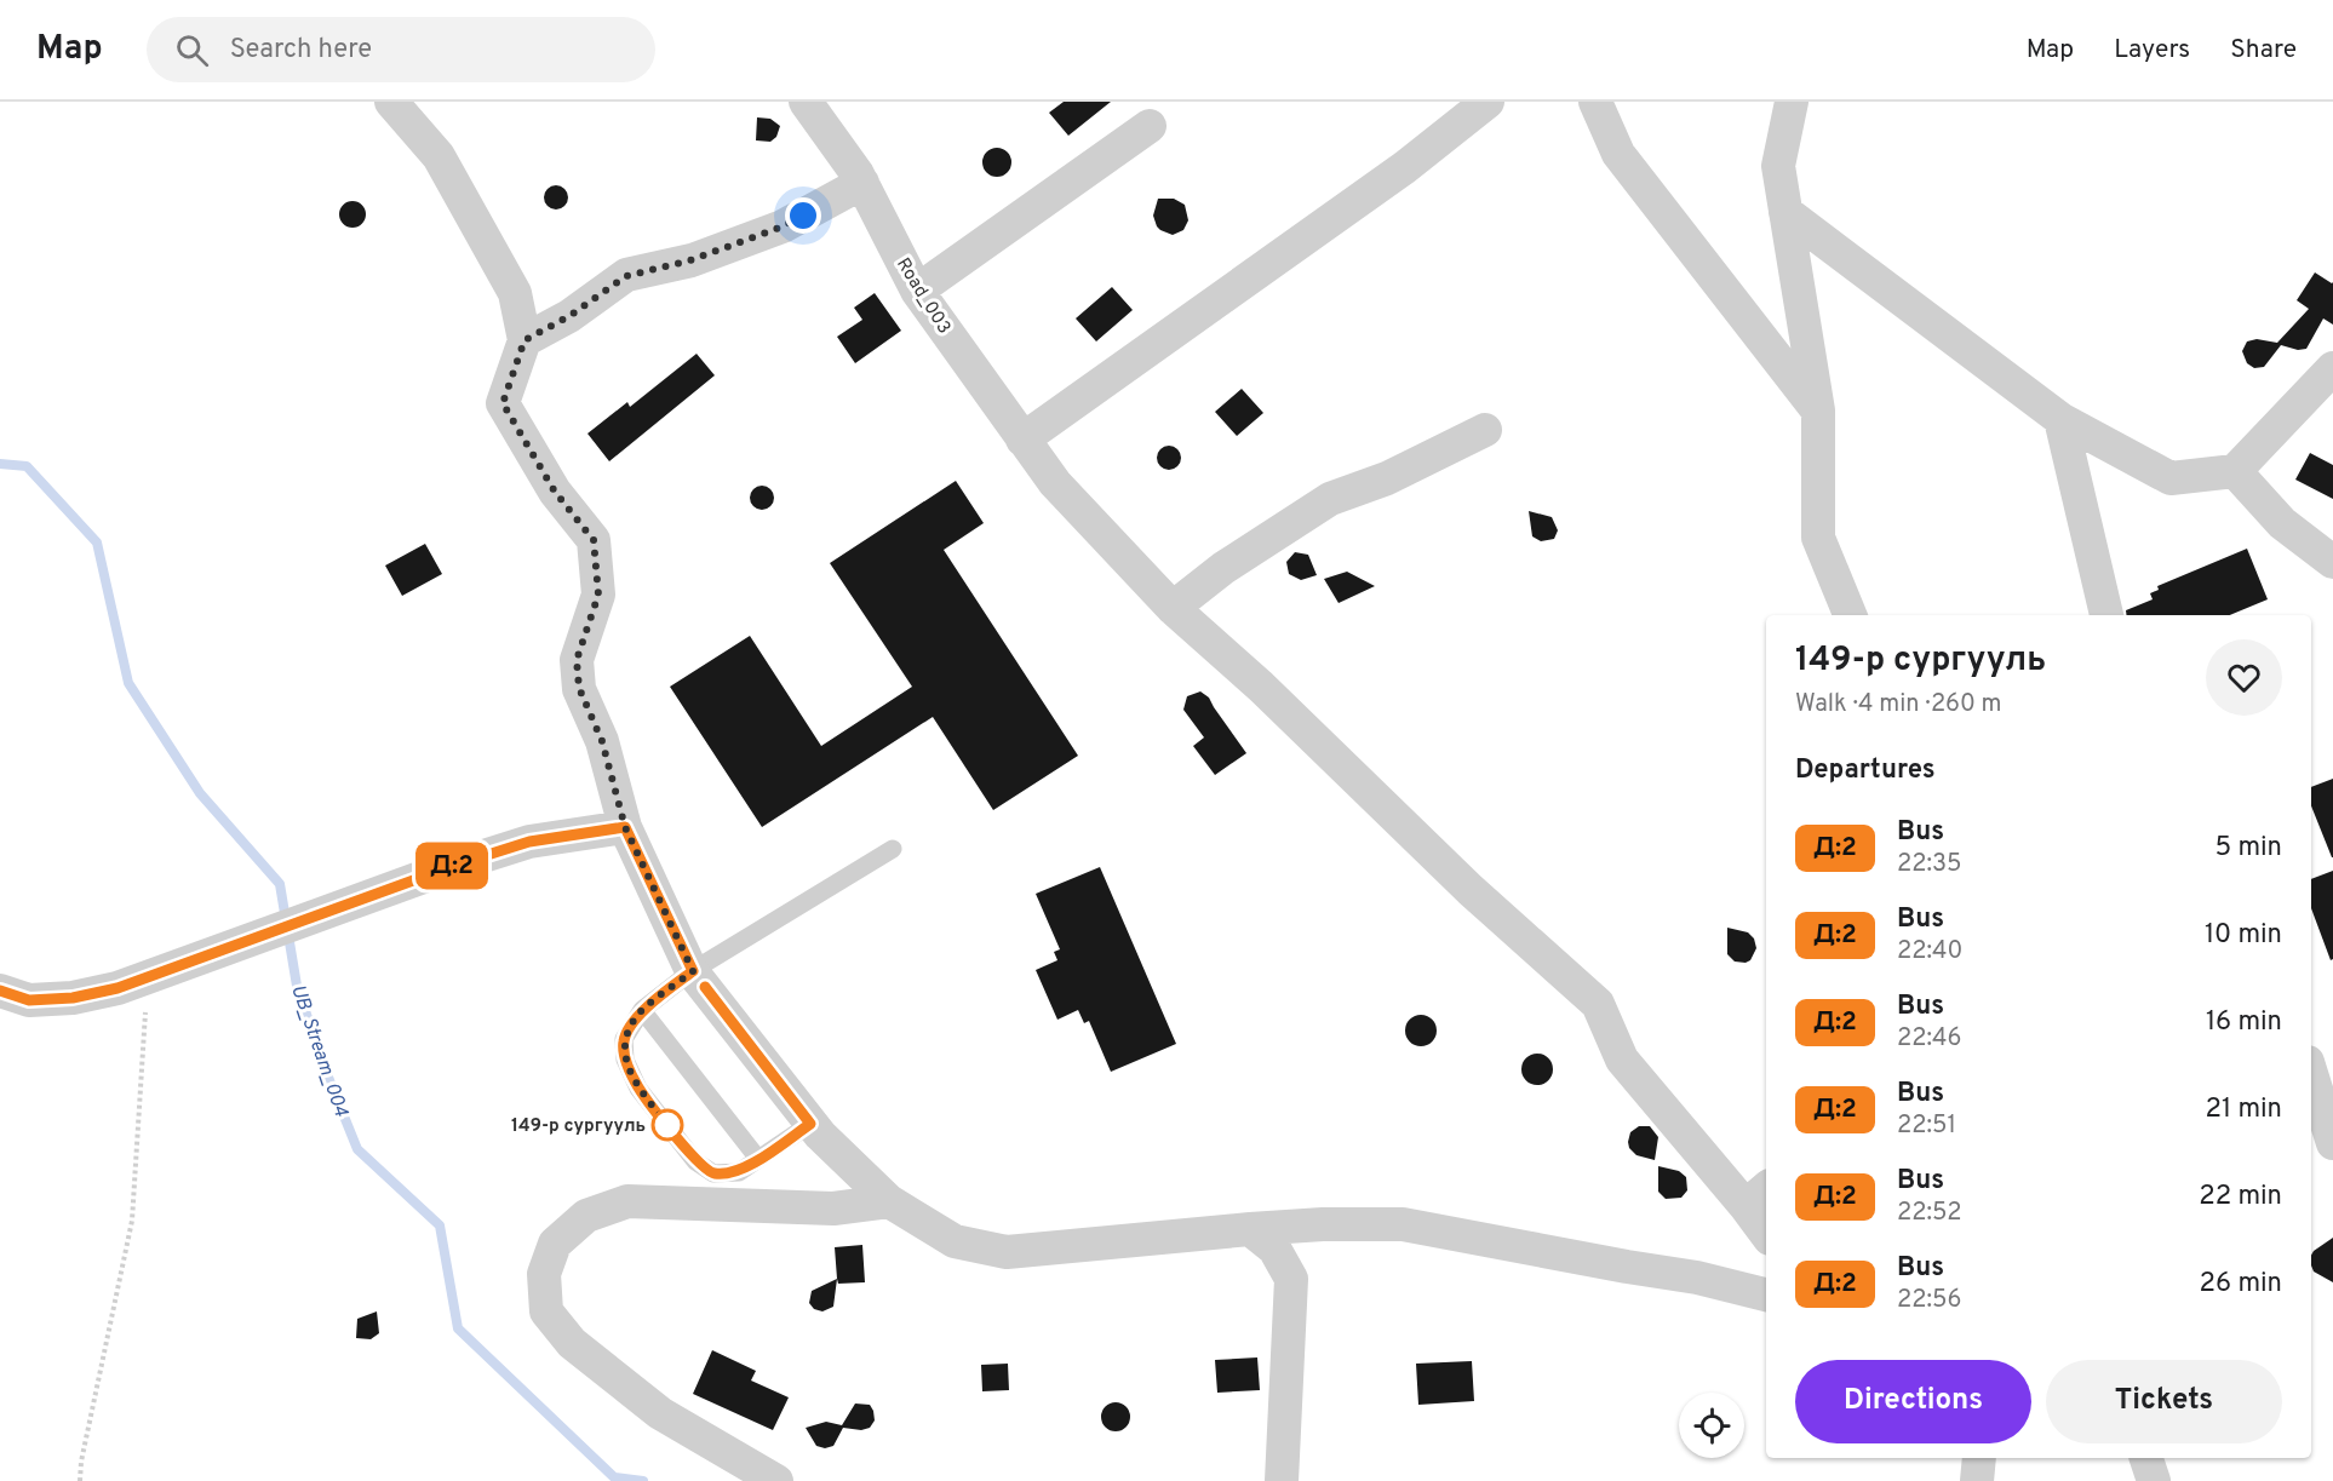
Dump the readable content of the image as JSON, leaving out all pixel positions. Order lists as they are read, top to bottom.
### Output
{
  "streets": {
    "street": ["Road_003"]
  },
  "water": ["UB_Stream_004"],
  "places": ["149-р сургууль"],
  "lines": ["bus line Д:2"],
  "page": {
    "header": "Map",
    "search": "Search here",
    "nav": ["Map", "Layers", "Share"],
    "on_map": "Д:2",
    "heading": [
      ["149-р сургууль", "Walk · 4 min · 260 m"],
      "Departures"
    ],
    "list": [
      {
        "mark": "Д:2",
        "name": "Bus",
        "note": "22:35",
        "value": "5 min"
      },
      {
        "mark": "Д:2",
        "name": "Bus",
        "note": "22:40",
        "value": "10 min"
      },
      {
        "mark": "Д:2",
        "name": "Bus",
        "note": "22:46",
        "value": "16 min"
      },
      {
        "mark": "Д:2",
        "name": "Bus",
        "note": "22:51",
        "value": "21 min"
      },
      {
        "mark": "Д:2",
        "name": "Bus",
        "note": "22:52",
        "value": "22 min"
      },
      {
        "mark": "Д:2",
        "name": "Bus",
        "note": "22:56",
        "value": "26 min"
      }
    ],
    "buttons": ["Directions", "Tickets"]
  }
}
